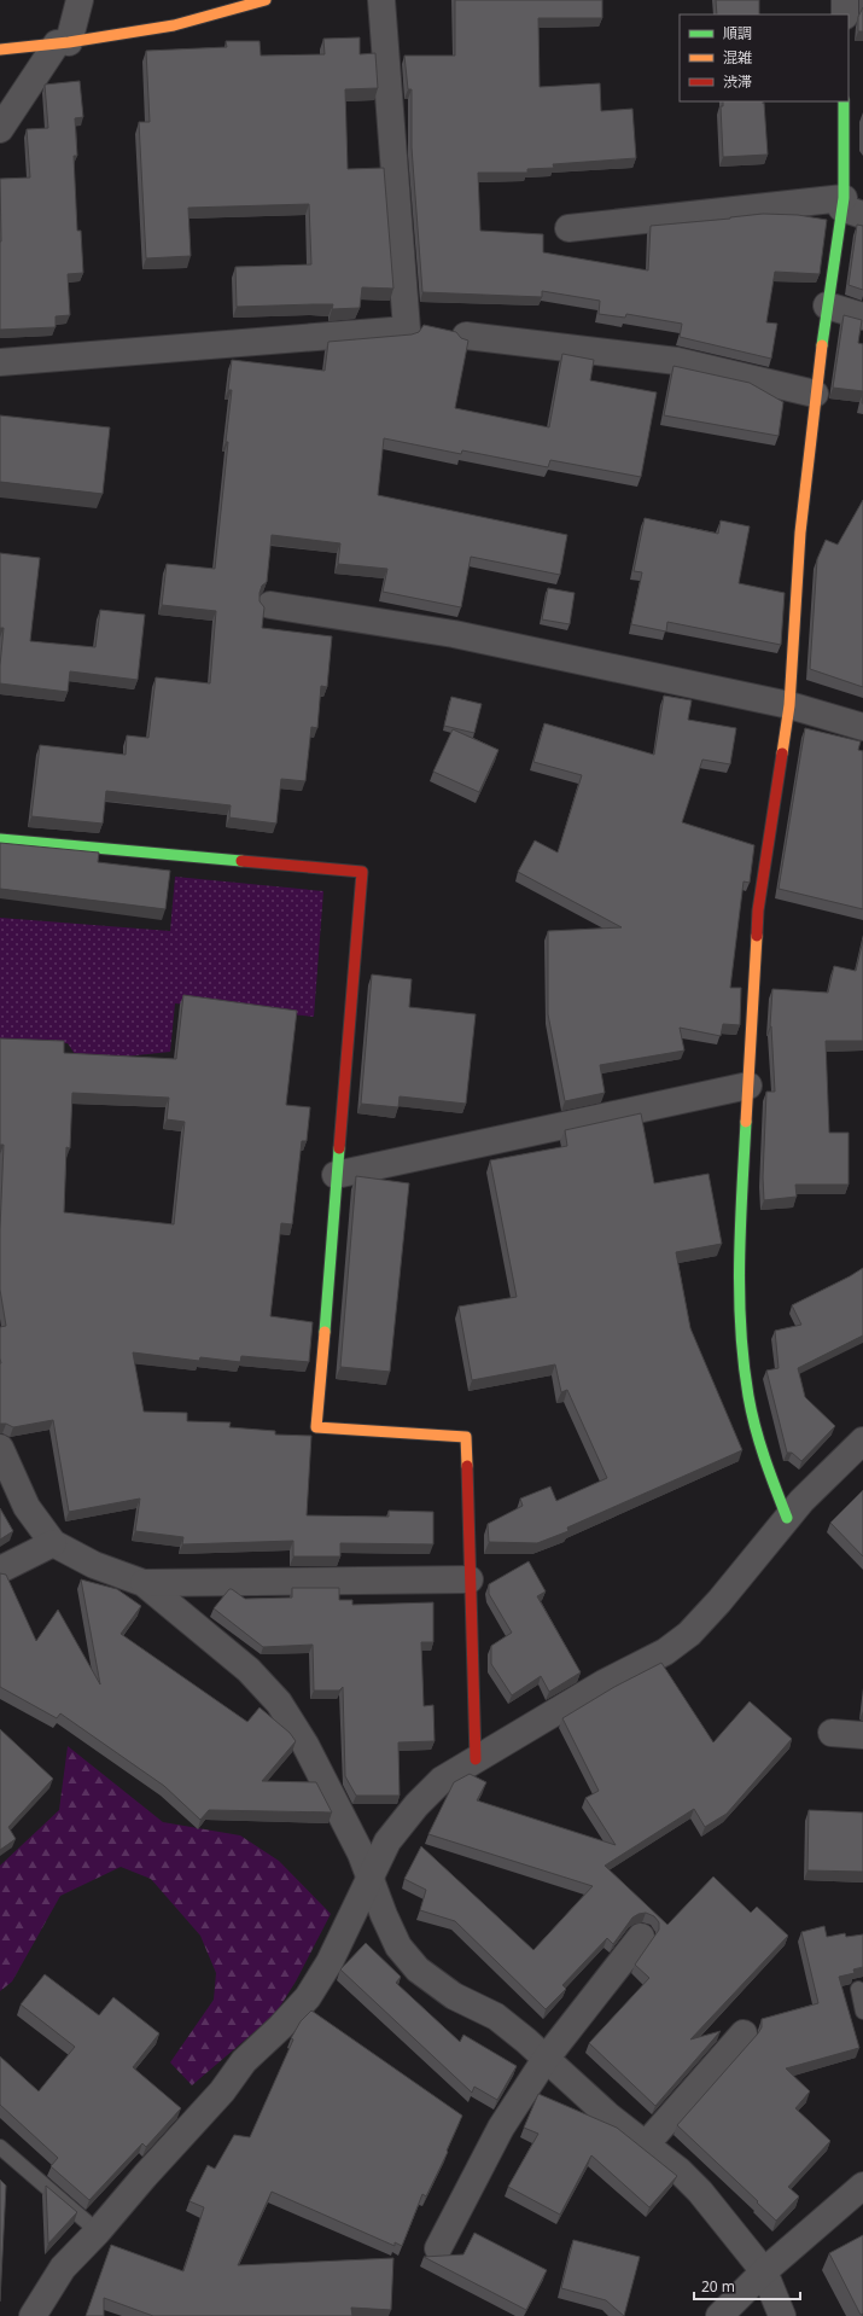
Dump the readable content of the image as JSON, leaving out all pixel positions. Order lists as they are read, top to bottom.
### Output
{
  "legend": ["順調", "混雑", "渋滞"],
  "scale_bar": "20 m"
}
